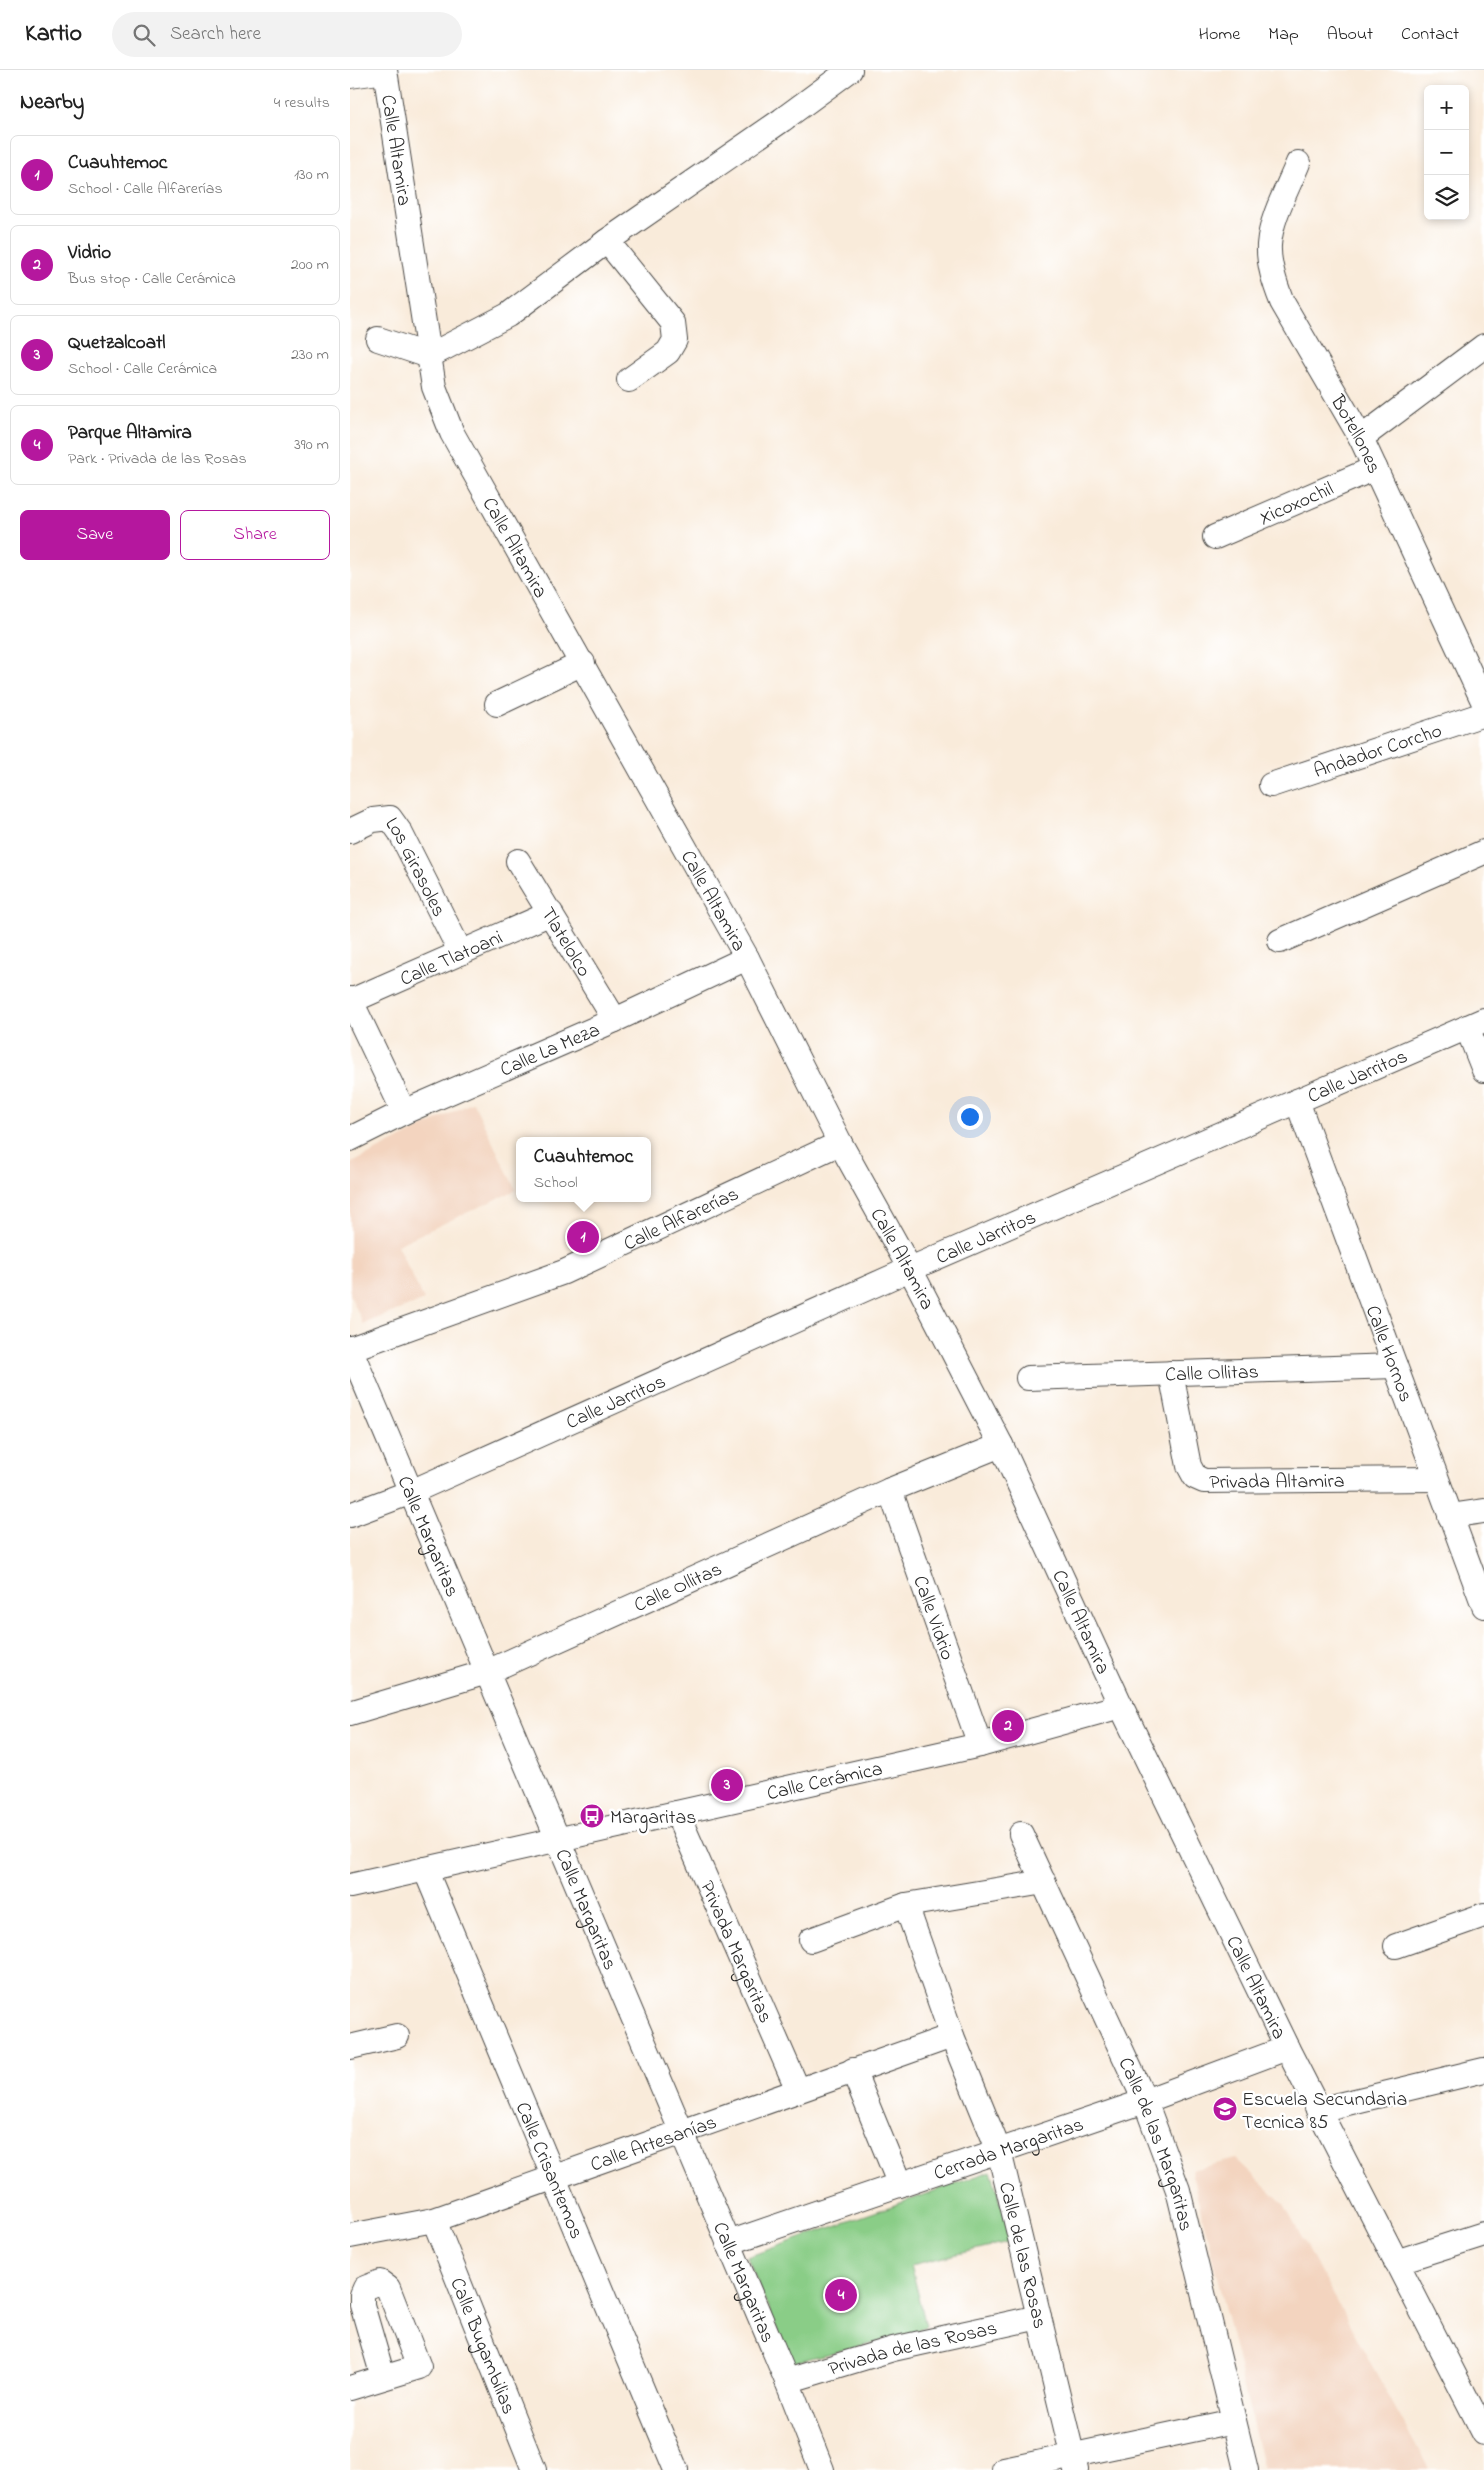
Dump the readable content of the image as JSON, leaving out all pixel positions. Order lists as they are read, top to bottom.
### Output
{
  "streets": {
    "street": [
      "Calle Altamira",
      "Botellones",
      "Xicoxochil",
      "Andador Corcho",
      "Los Girasoles",
      "Tlatelolco",
      "Calle Tlatoani",
      "Calle La Meza",
      "Calle Jarritos",
      "Calle Alfarerías",
      "Calle Hornos",
      "Calle Ollitas",
      "Privada Altamira",
      "Calle Margaritas",
      "Calle Vidrio",
      "Calle Cerámica",
      "Privada Margaritas",
      "Calle Artesanías",
      "Calle de las Margaritas",
      "Cerrada Margaritas",
      "Calle Crisantemos",
      "Calle de las Rosas",
      "Calle Bugambilias",
      "Privada de las Rosas"
    ]
  },
  "crossings": [
    ["Calle Altamira", "Calle La Meza"],
    ["Calle Altamira", "Calle Jarritos"],
    ["Calle Altamira", "Calle Alfarerías"],
    ["Calle Altamira", "Calle Ollitas"],
    ["Calle Altamira", "Calle Cerámica"],
    ["Calle Altamira", "Cerrada Margaritas"],
    ["Botellones", "Xicoxochil"],
    ["Los Girasoles", "Calle Tlatoani"],
    ["Tlatelolco", "Calle Tlatoani"],
    ["Tlatelolco", "Calle La Meza"],
    ["Calle Jarritos", "Calle Hornos"],
    ["Calle Jarritos", "Calle Margaritas"],
    ["Calle Alfarerías", "Calle Margaritas"],
    ["Calle Hornos", "Calle Ollitas"],
    ["Calle Hornos", "Privada Altamira"],
    ["Calle Ollitas", "Privada Altamira"],
    ["Calle Ollitas", "Calle Margaritas"],
    ["Calle Ollitas", "Calle Vidrio"],
    ["Calle Margaritas", "Calle Cerámica"],
    ["Calle Margaritas", "Calle Artesanías"],
    ["Calle Margaritas", "Cerrada Margaritas"],
    ["Calle Margaritas", "Privada de las Rosas"],
    ["Calle Vidrio", "Calle Cerámica"],
    ["Calle Cerámica", "Privada Margaritas"],
    ["Calle Cerámica", "Calle Crisantemos"],
    ["Privada Margaritas", "Calle Artesanías"],
    ["Calle Artesanías", "Calle Crisantemos"],
    ["Calle Artesanías", "Calle de las Rosas"],
    ["Calle Artesanías", "Calle Bugambilias"],
    ["Calle de las Margaritas", "Cerrada Margaritas"],
    ["Cerrada Margaritas", "Calle de las Rosas"],
    ["Calle de las Rosas", "Privada de las Rosas"]
  ],
  "places": {
    "bus stop": ["Margaritas"],
    "school or university": ["Escuela Secundaria Tecnica 85"]
  },
  "page": {
    "header": "Kartio",
    "search": "Search here",
    "nav": [
      "Home",
      "Map",
      "About",
      "Contact"
    ],
    "heading": ["Nearby", "4 results"],
    "map_buttons": ["+", "−"],
    "list": [
      {
        "mark": "1",
        "name": "Cuauhtemoc",
        "note": "School · Calle Alfarerías",
        "value": "130 m"
      },
      {
        "mark": "2",
        "name": "Vidrio",
        "note": "Bus stop · Calle Cerámica",
        "value": "200 m"
      },
      {
        "mark": "3",
        "name": "Quetzalcoatl",
        "note": "School · Calle Cerámica",
        "value": "230 m"
      },
      {
        "mark": "4",
        "name": "Parque Altamira",
        "note": "Park · Privada de las Rosas",
        "value": "390 m"
      }
    ],
    "buttons": ["Save", "Share"],
    "popup": ["Cuauhtemoc", "School"],
    "pins": [
      "1",
      "2",
      "3",
      "4"
    ]
  }
}
